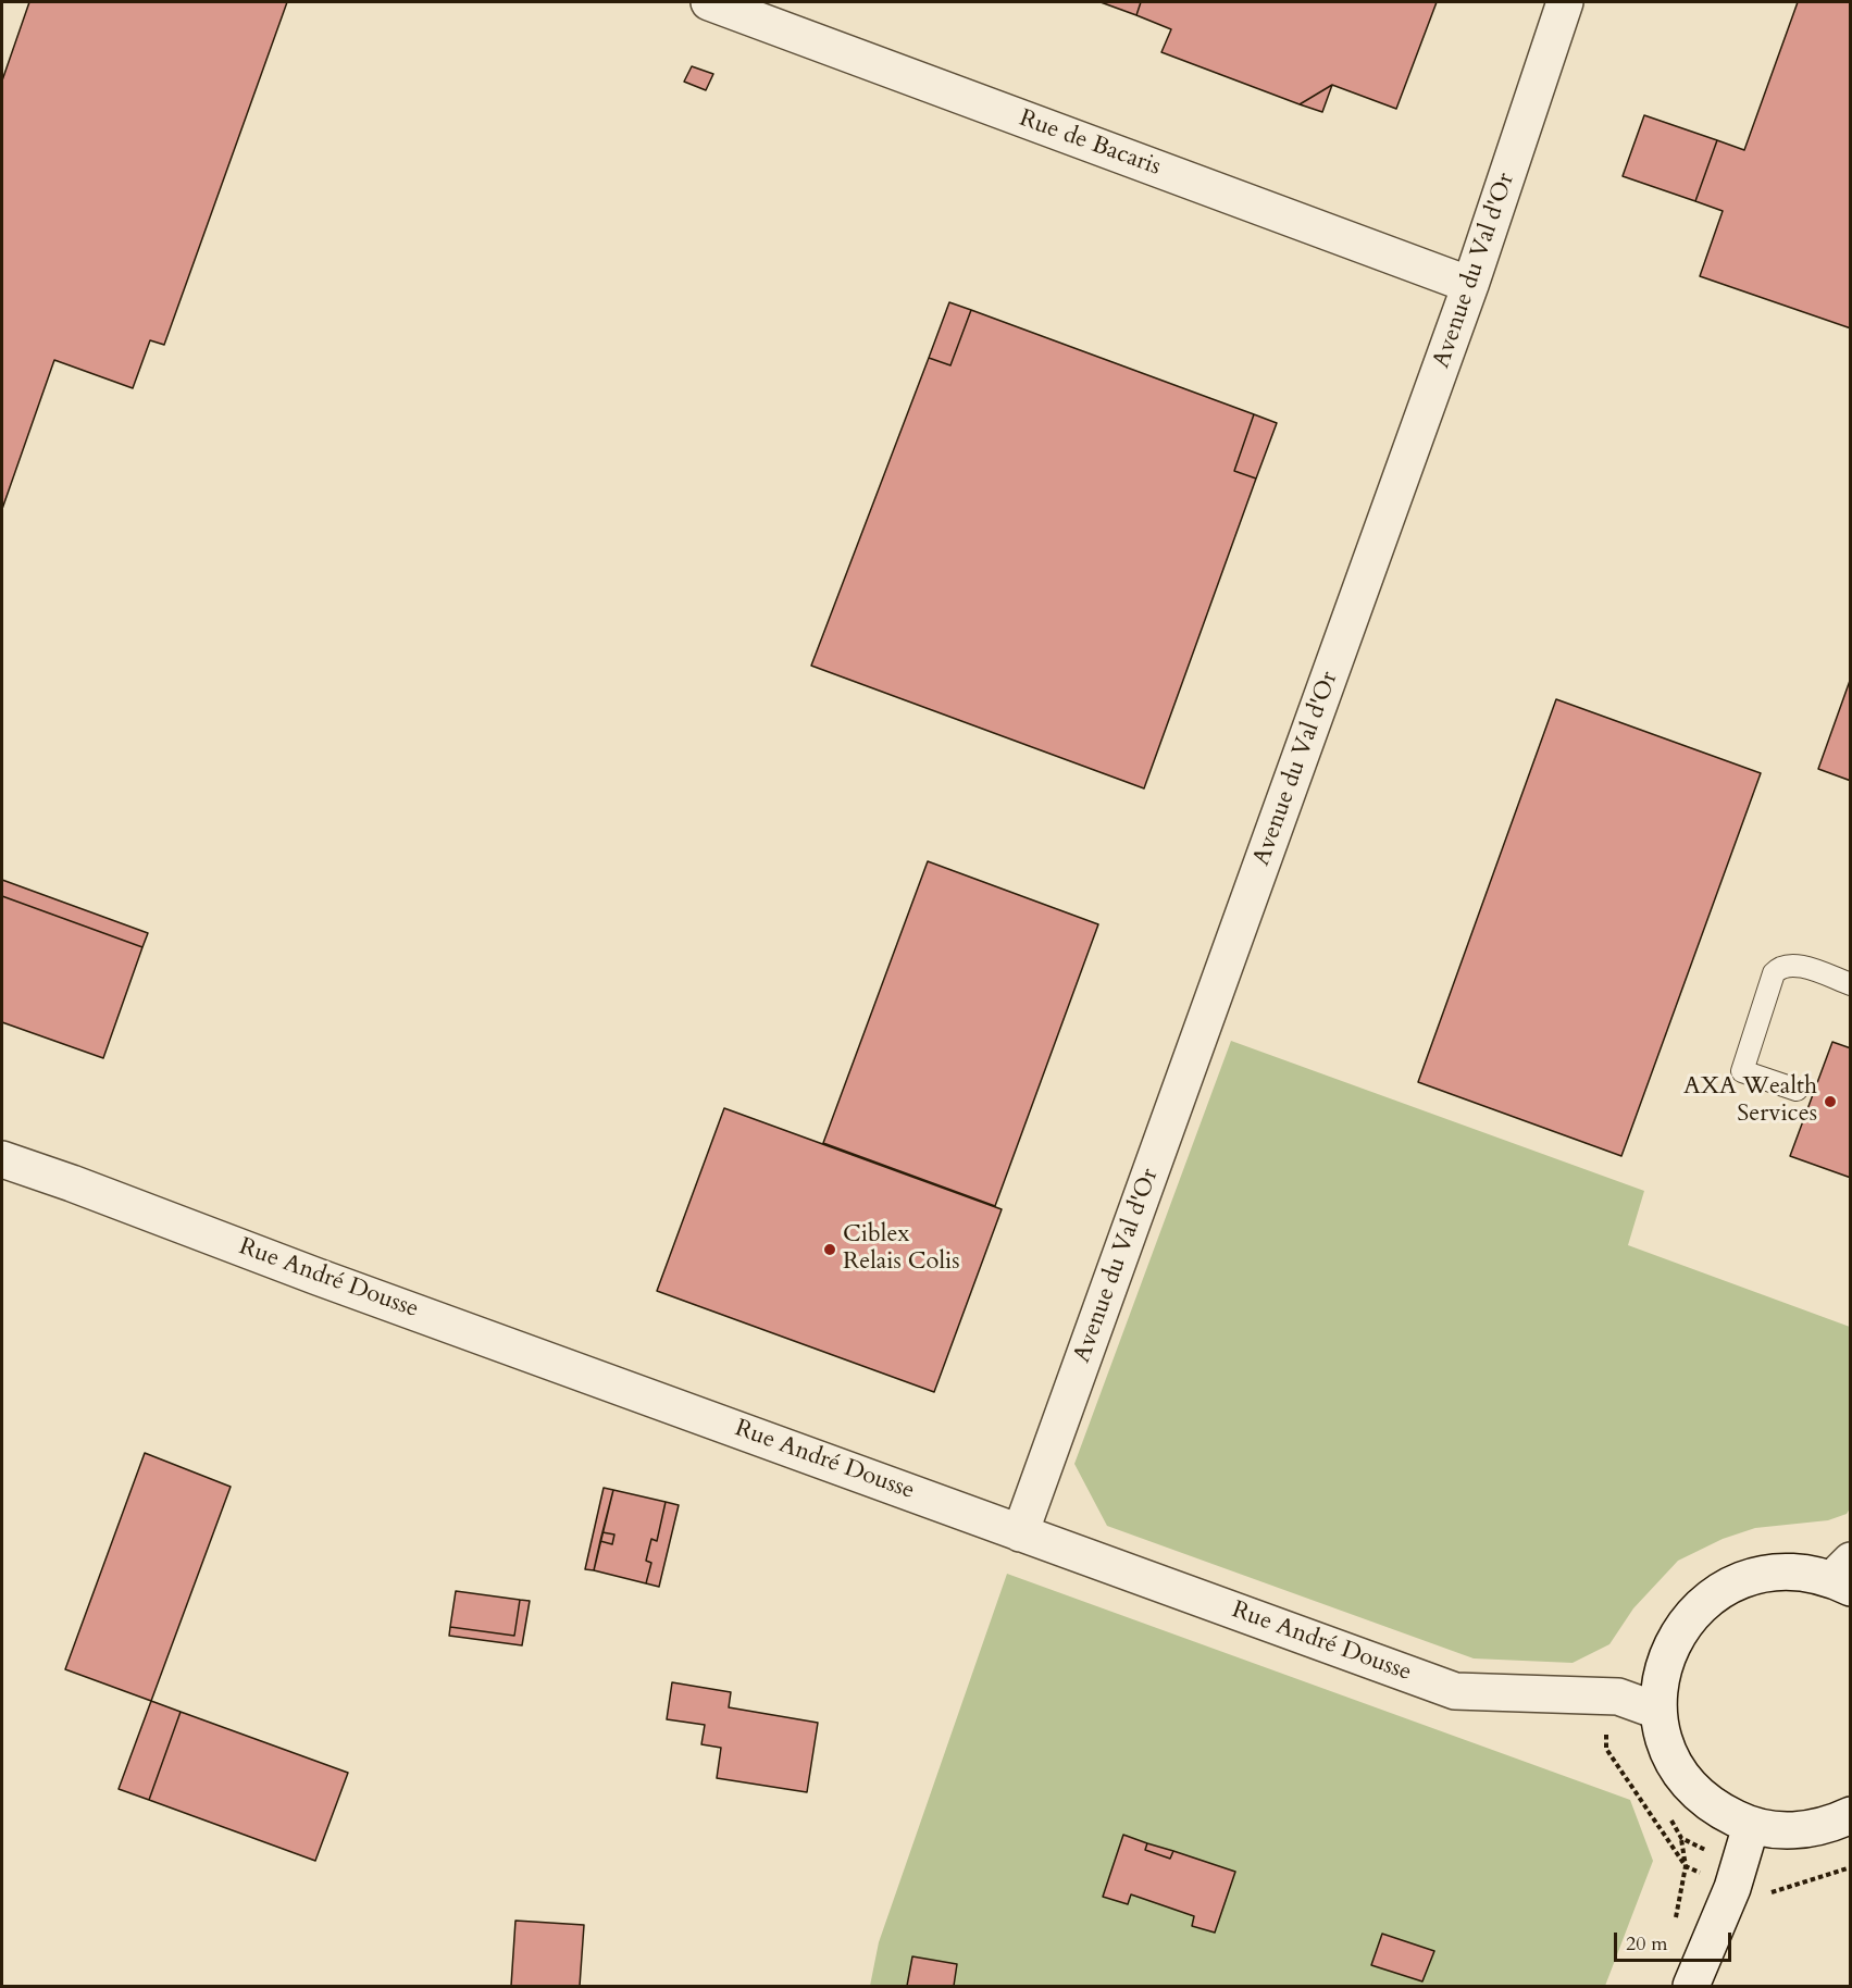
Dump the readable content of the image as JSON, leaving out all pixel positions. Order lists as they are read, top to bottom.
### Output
{
  "streets": {
    "street": ["Rue de Bacaris", "Avenue du Val d'Or", "Rue André Dousse"]
  },
  "crossings": [
    ["Rue de Bacaris", "Avenue du Val d'Or"],
    ["Avenue du Val d'Or", "Rue André Dousse"]
  ],
  "places": ["AXA Wealth Services", "Ciblex Relais Colis"],
  "scale_bar": "20 m"
}
